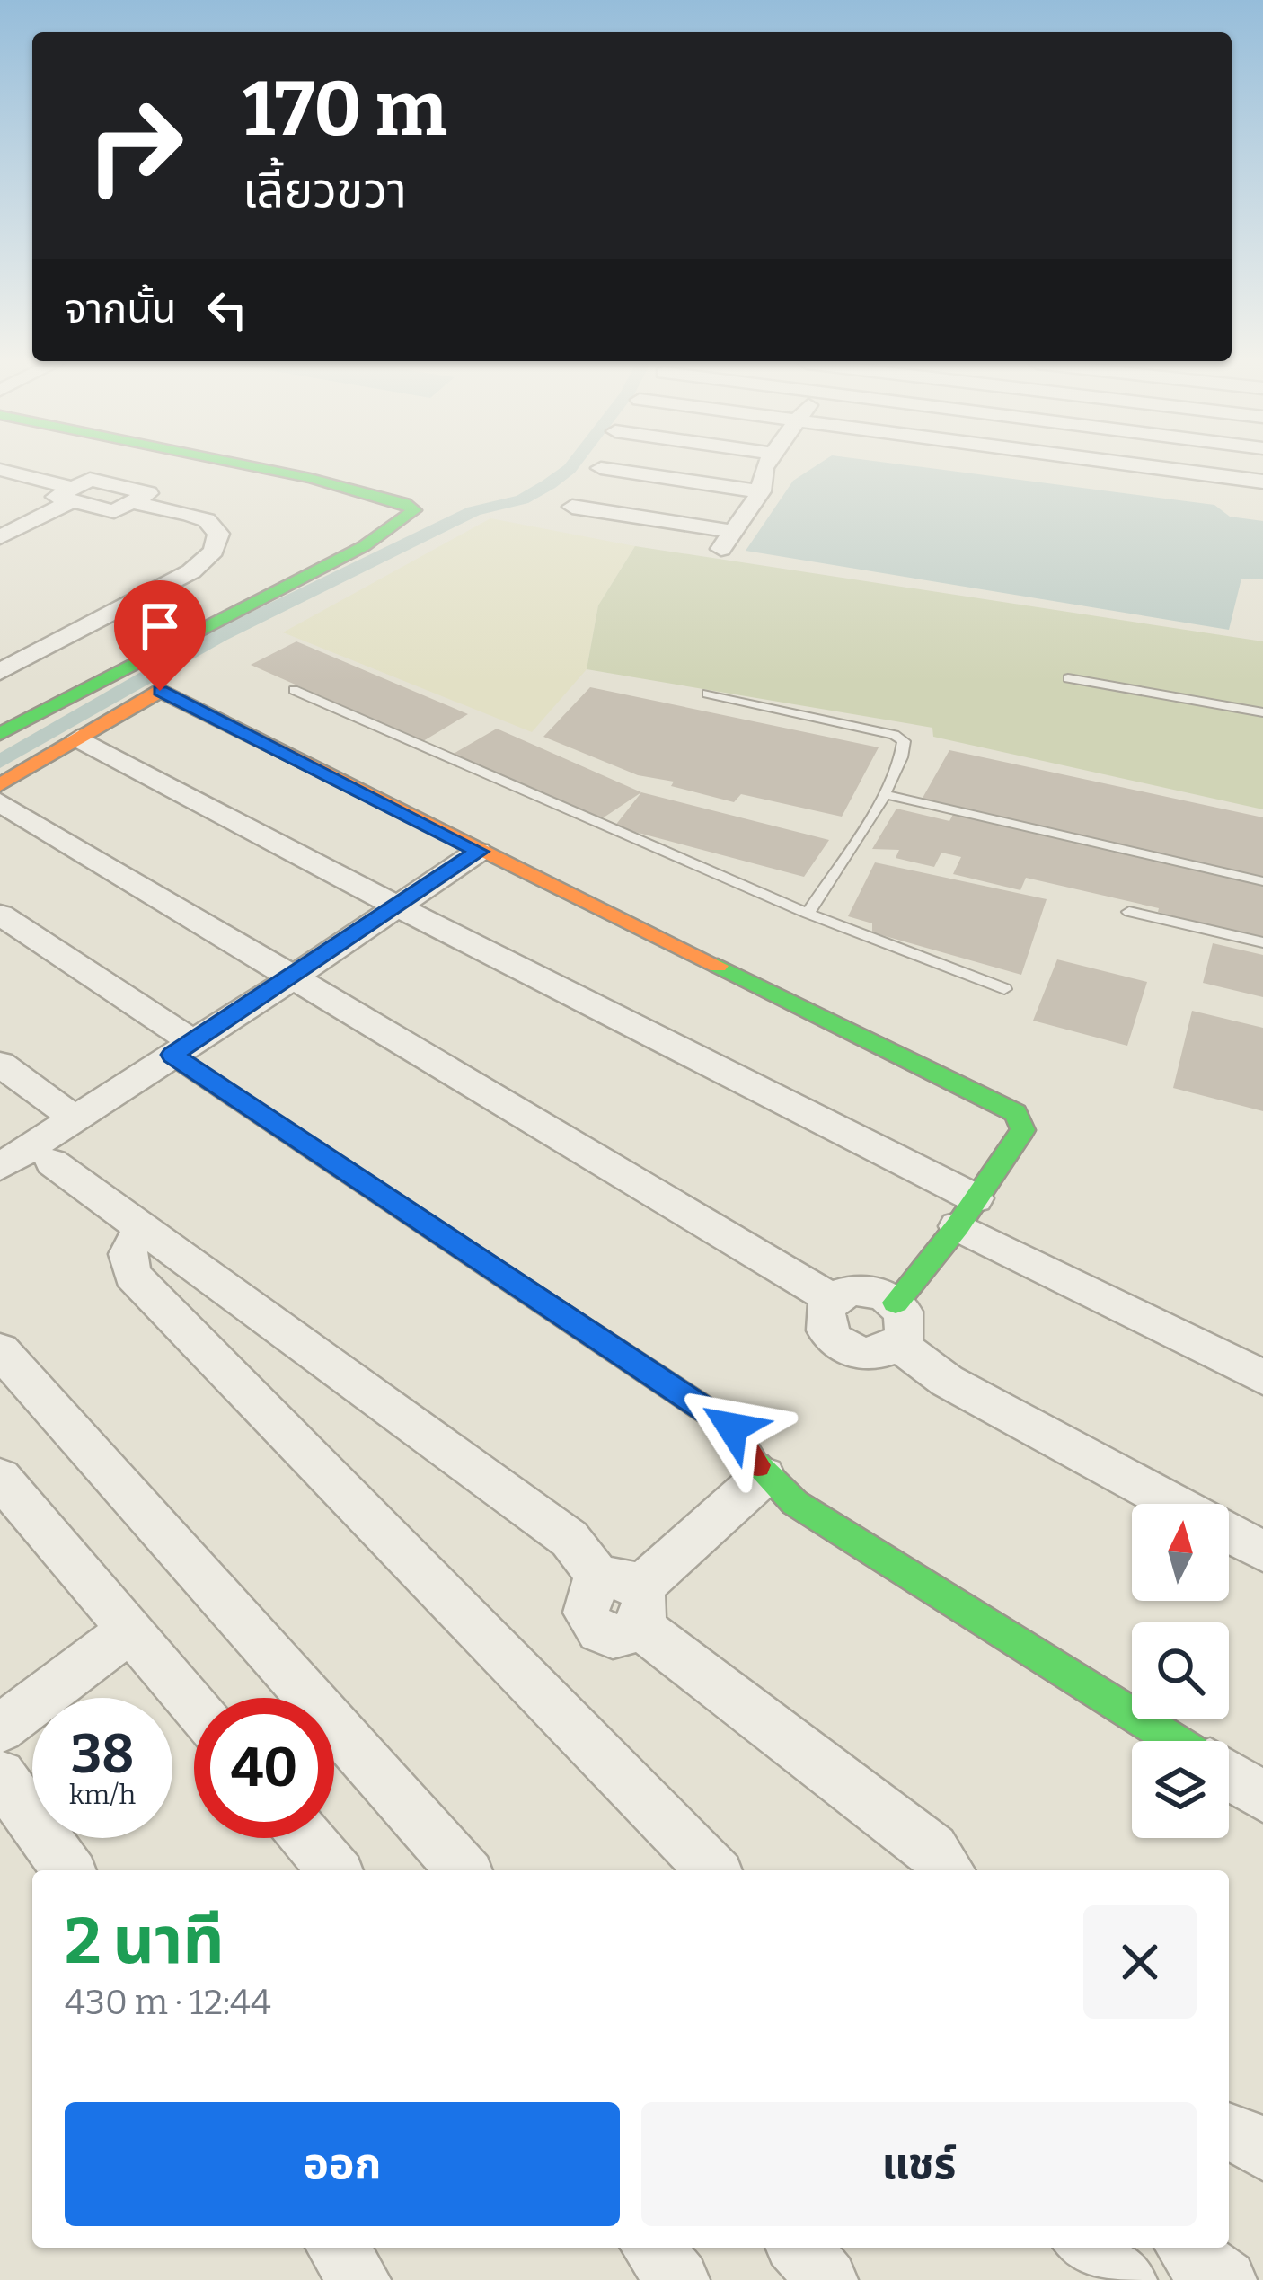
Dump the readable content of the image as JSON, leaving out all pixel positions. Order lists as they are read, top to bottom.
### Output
{
  "north": "top",
  "page": {
    "turn": ["170 m", "เลี้ยวขวา"],
    "then": "จากนั้น",
    "speed": "38 km/h",
    "limit": "40",
    "heading": ["2 นาที", "430 m · 12:44"],
    "buttons": ["ออก", "แชร์"]
  }
}
